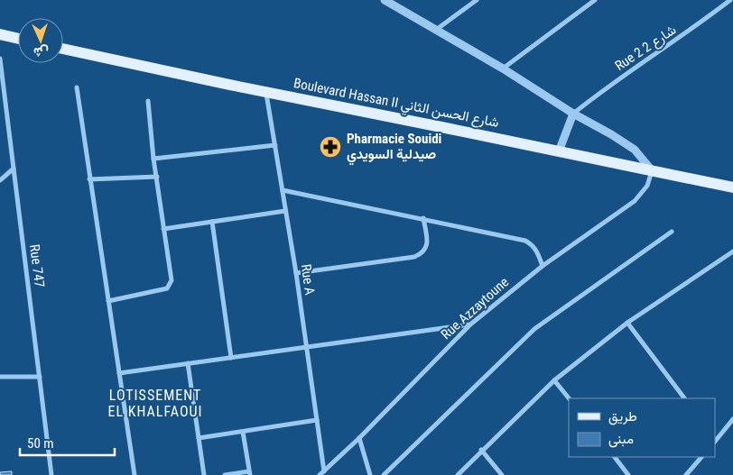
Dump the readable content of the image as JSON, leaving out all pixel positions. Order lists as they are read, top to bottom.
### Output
{
  "streets": {
    "main road": ["Boulevard Hassan II شارع الحسن الثاني"],
    "street": [
      "Rue 2 شارع 2",
      "Rue 747",
      "Rue A",
      "Rue Azzaytoune"
    ]
  },
  "crossings": [
    ["Boulevard Hassan II شارع الحسن الثاني", "Rue A"],
    ["Boulevard Hassan II شارع الحسن الثاني", "Rue Azzaytoune"],
    ["Rue A", "Rue Azzaytoune"]
  ],
  "districts": ["LOTISSEMENT EL KHALFAOUI"],
  "places": {
    "pharmacy": ["Pharmacie Souidi صيدلية السويدي"]
  },
  "legend": ["طريق", "مبنى"],
  "scale_bar": "50 m",
  "north": "bottom"
}
